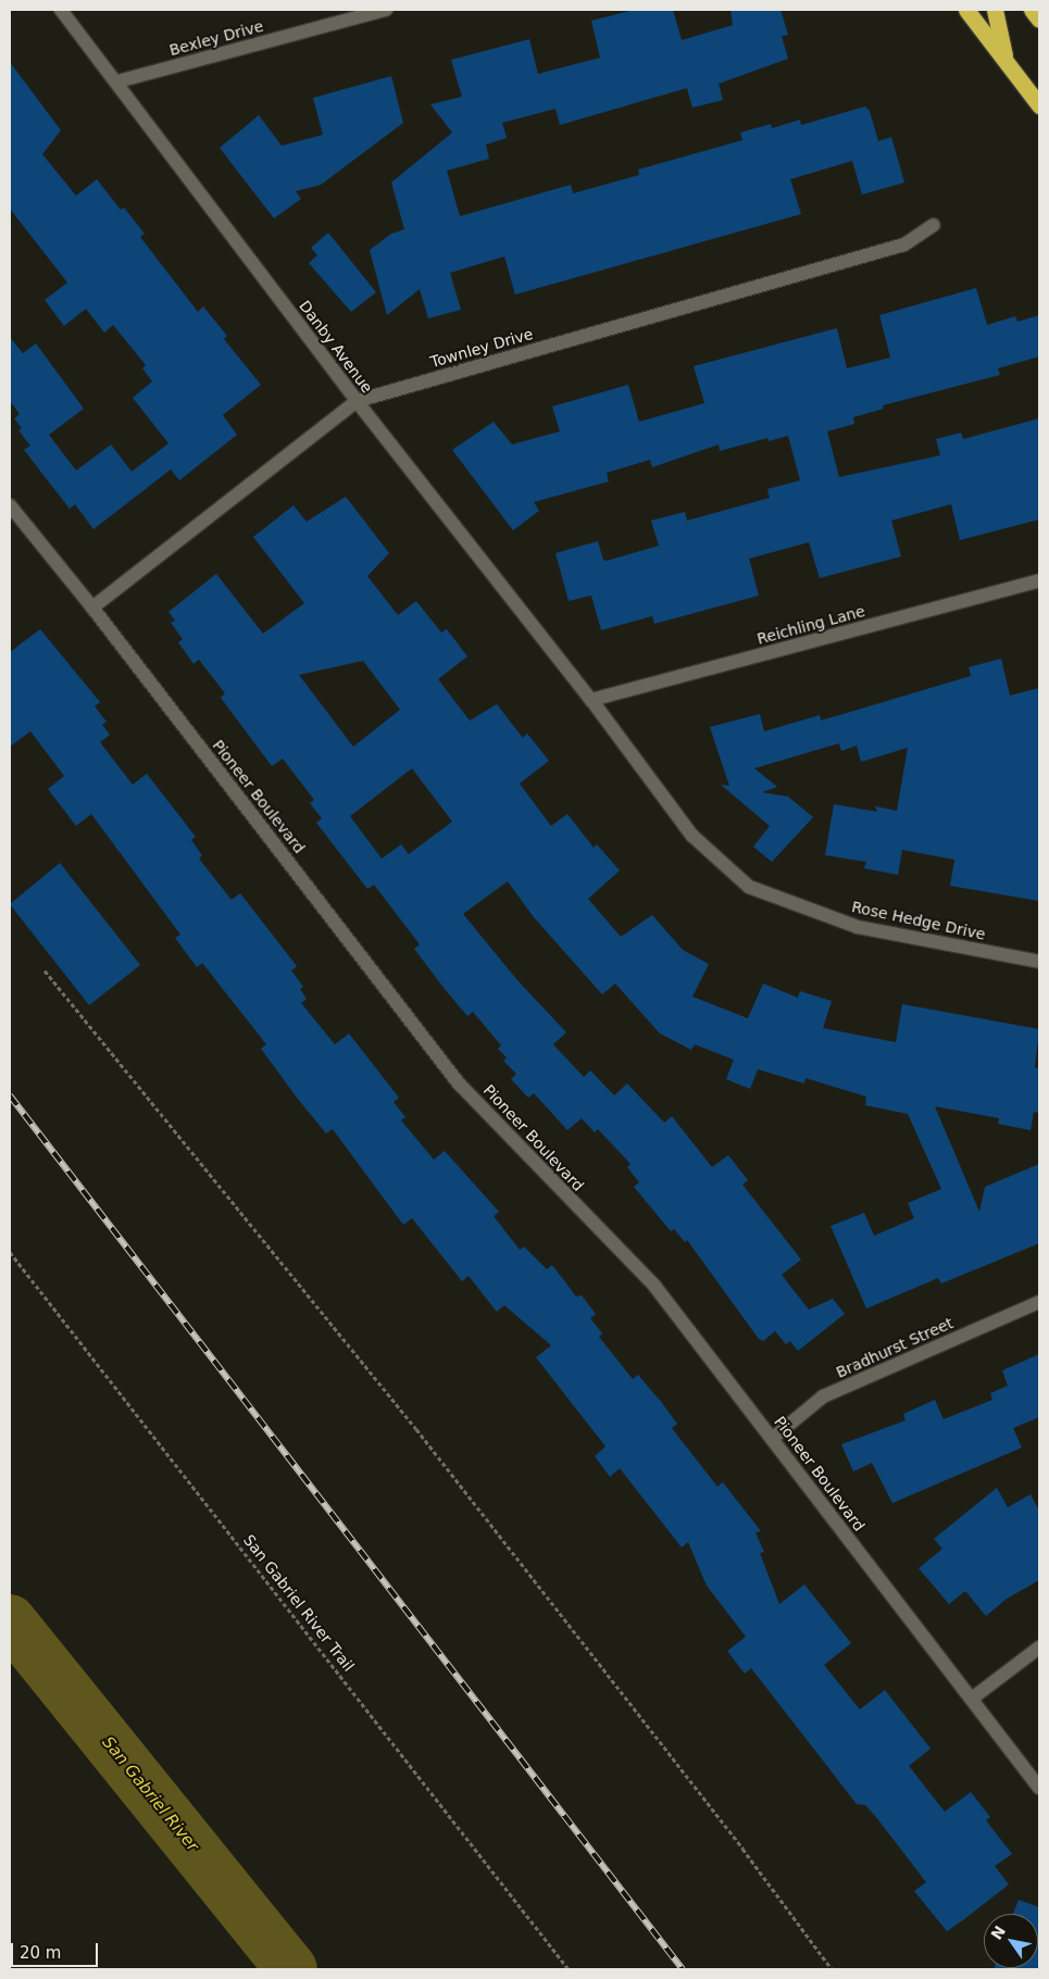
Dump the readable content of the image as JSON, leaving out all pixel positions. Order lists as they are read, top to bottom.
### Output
{
  "streets": {
    "street": [
      "Bexley Drive",
      "Danby Avenue",
      "Townley Drive",
      "Reichling Lane",
      "Pioneer Boulevard",
      "Rose Hedge Drive",
      "Bradhurst Street"
    ],
    "path": ["San Gabriel River Trail"]
  },
  "crossings": [
    ["Bexley Drive", "Danby Avenue"],
    ["Danby Avenue", "Townley Drive"],
    ["Danby Avenue", "Reichling Lane"],
    ["Danby Avenue", "Rose Hedge Drive"],
    ["Townley Drive", "Pioneer Boulevard"],
    ["Reichling Lane", "Rose Hedge Drive"],
    ["Pioneer Boulevard", "Bradhurst Street"]
  ],
  "water": ["San Gabriel River"],
  "scale_bar": "20 m",
  "north": "top left"
}
